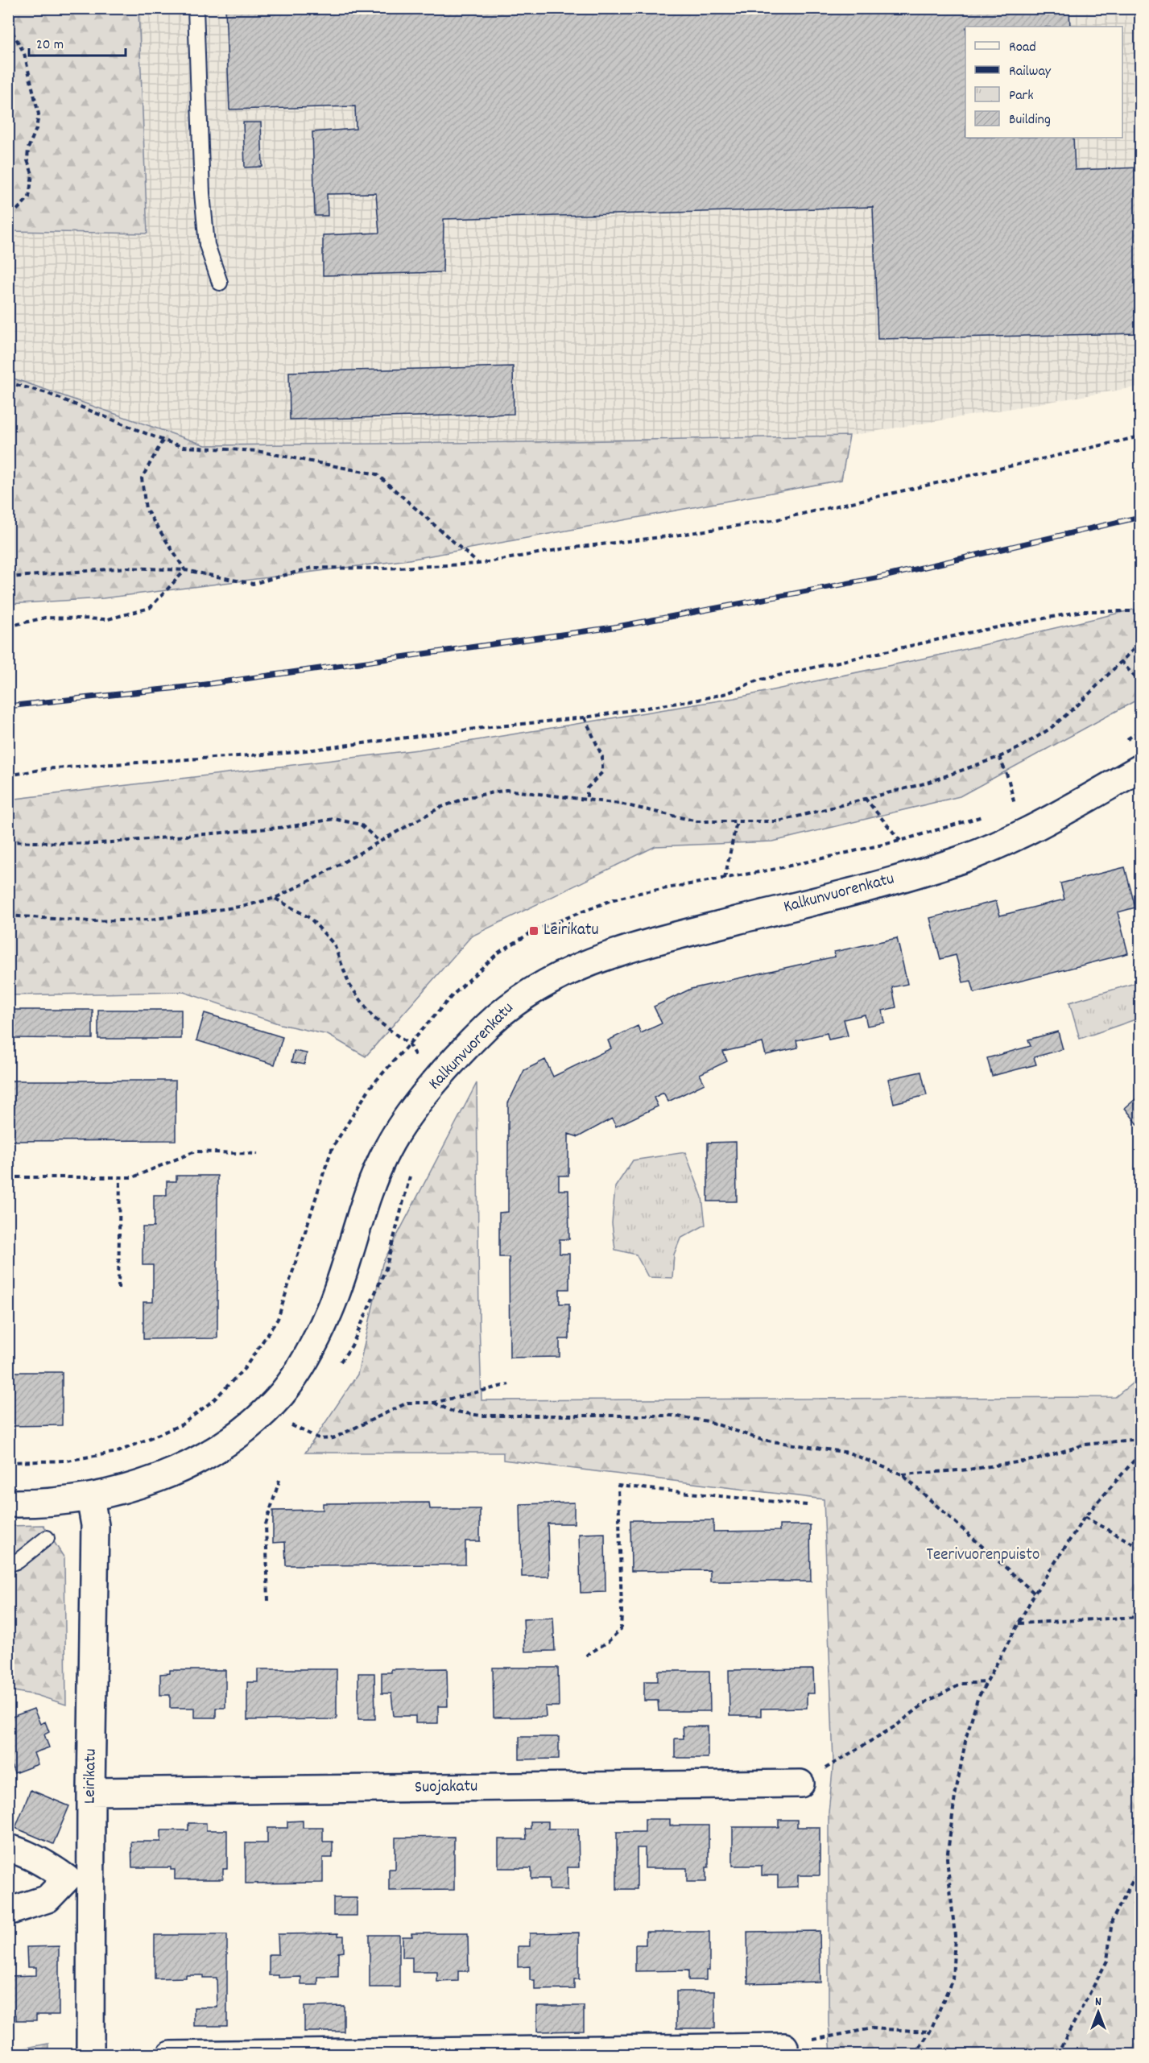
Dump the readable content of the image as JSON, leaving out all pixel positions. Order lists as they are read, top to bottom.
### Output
{
  "streets": {
    "street": ["Kalkunvuorenkatu", "Leirikatu", "Suojakatu"]
  },
  "crossings": [
    ["Kalkunvuorenkatu", "Leirikatu"],
    ["Leirikatu", "Suojakatu"]
  ],
  "parks": ["Teerivuorenpuisto"],
  "places": {
    "transit": ["Leirikatu"]
  },
  "legend": [
    "Road",
    "Railway",
    "Park",
    "Building"
  ],
  "scale_bar": "20 m",
  "north": "top"
}
